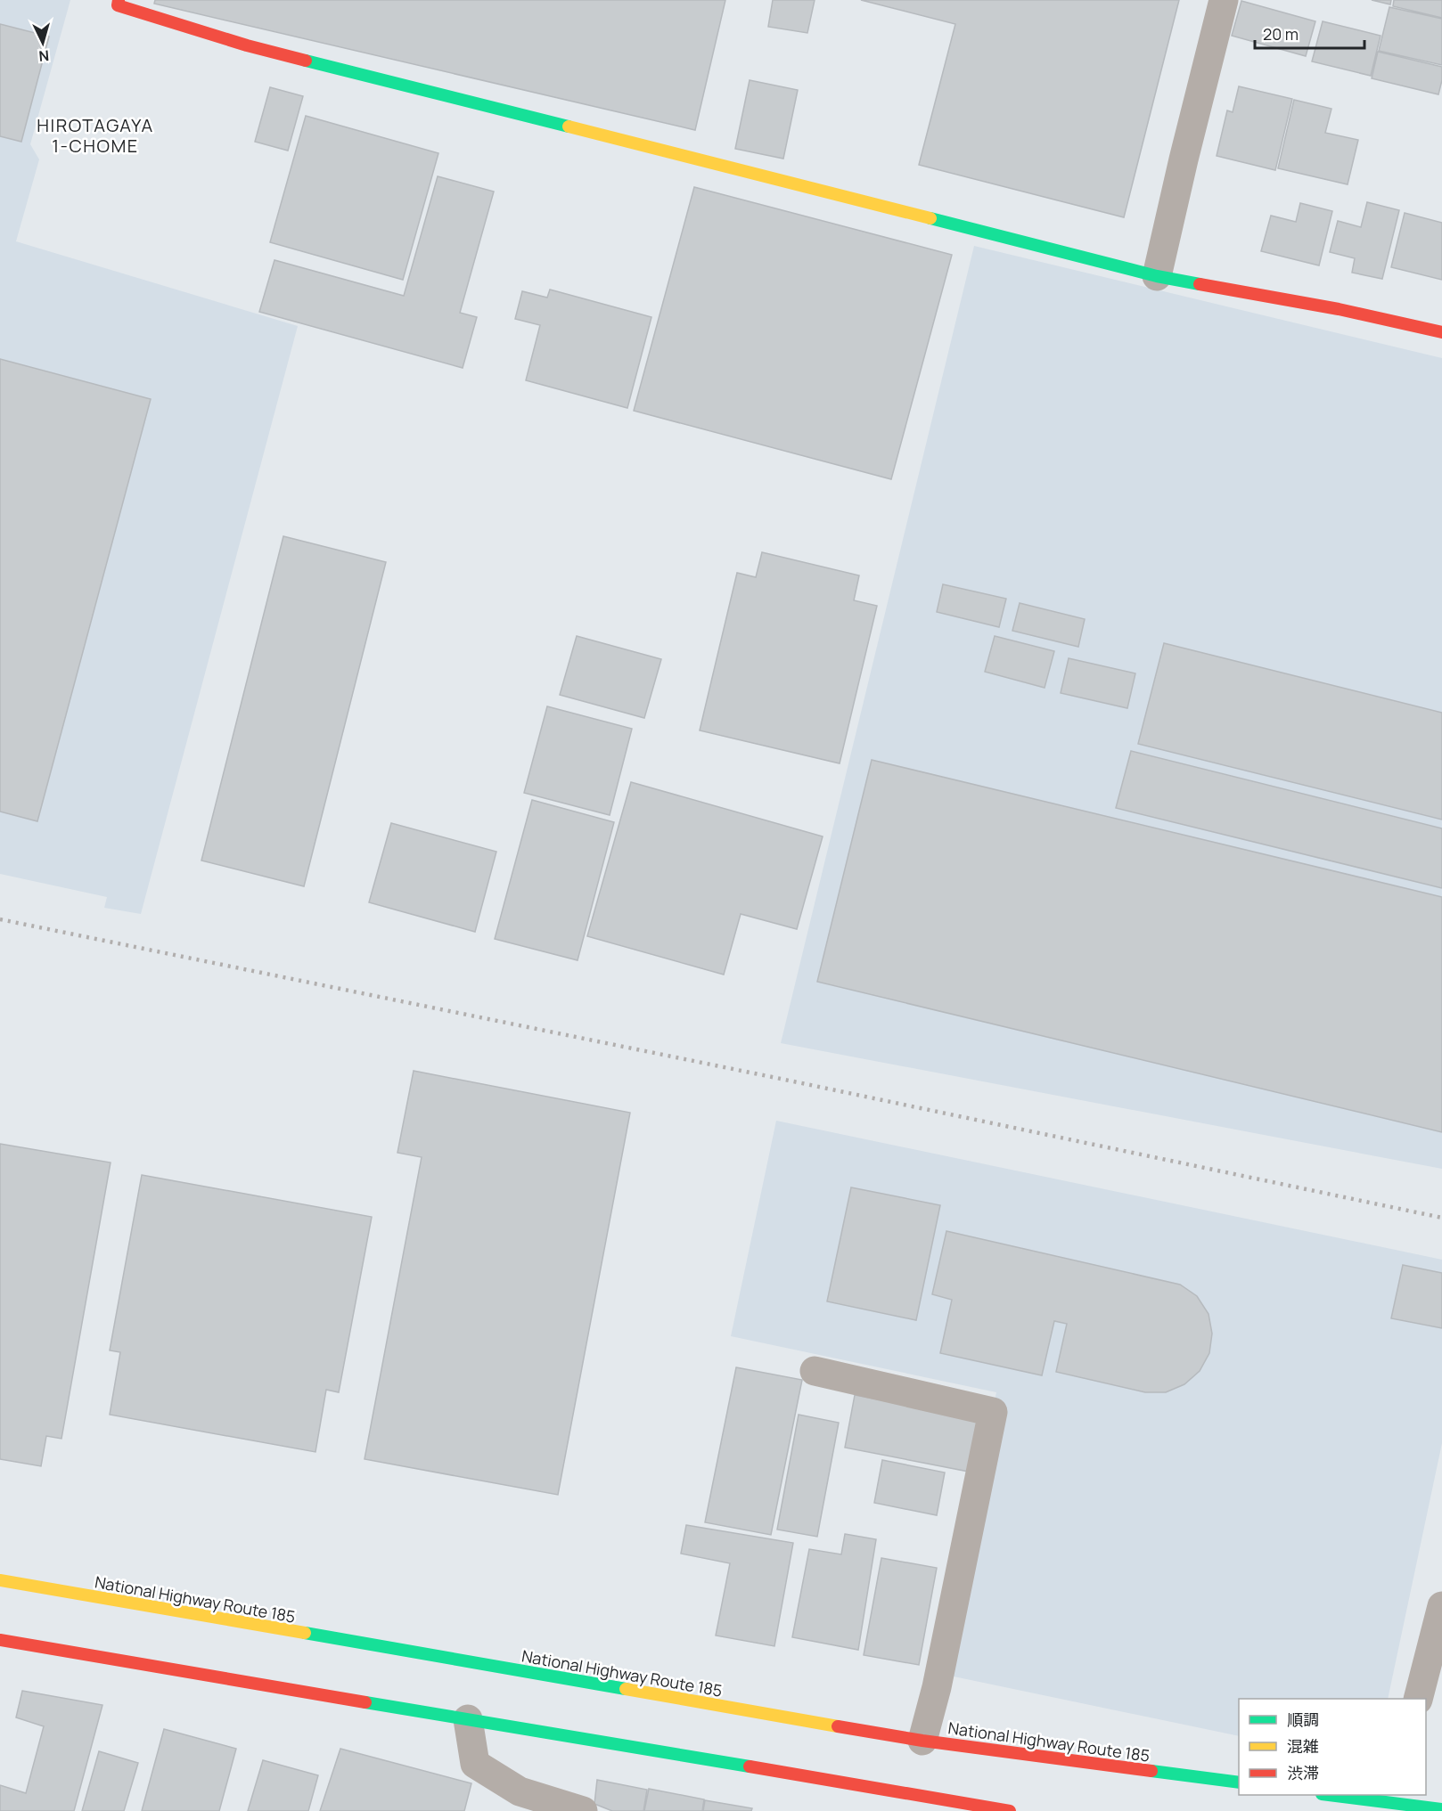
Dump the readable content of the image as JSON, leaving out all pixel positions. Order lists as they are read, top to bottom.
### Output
{
  "streets": {
    "main road": ["National Highway Route 185"]
  },
  "districts": ["HIROTAGAYA 1-CHOME"],
  "legend": ["順調", "混雑", "渋滞"],
  "scale_bar": "20 m",
  "north": "bottom"
}
